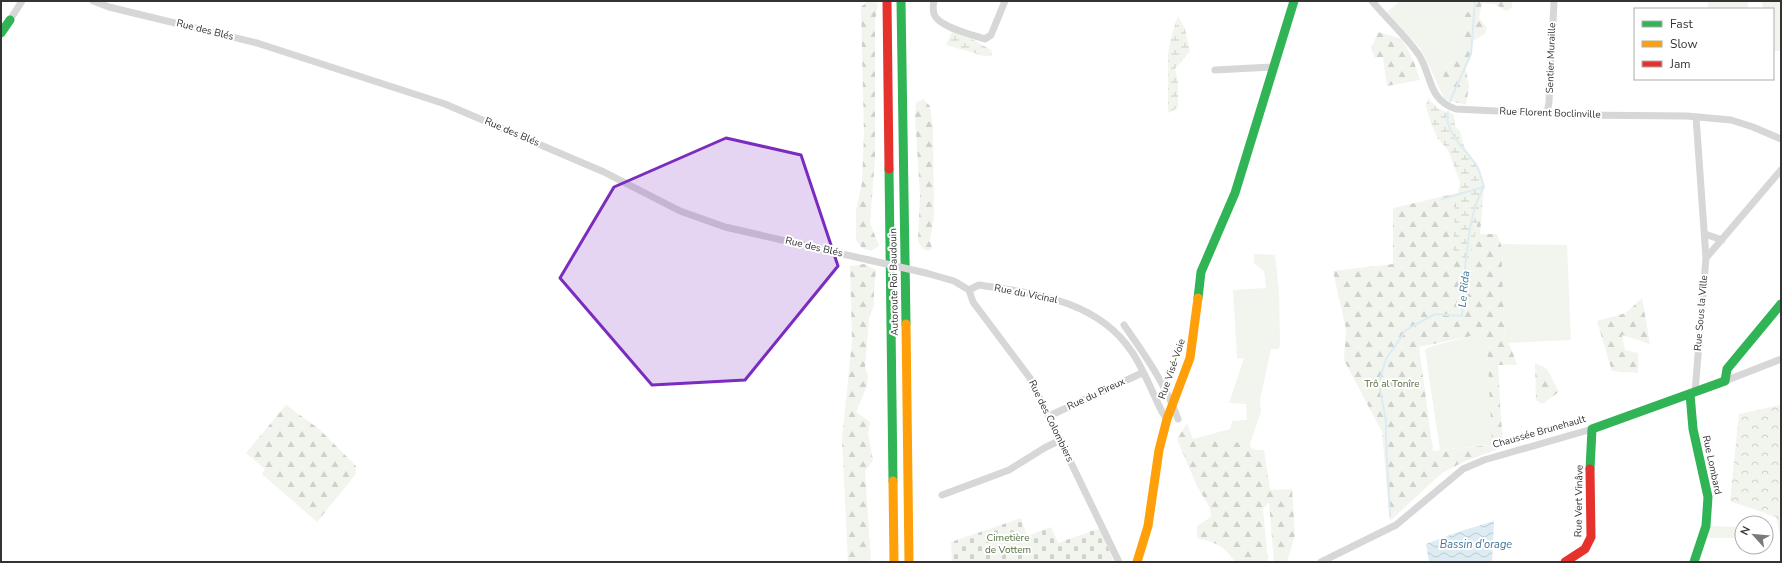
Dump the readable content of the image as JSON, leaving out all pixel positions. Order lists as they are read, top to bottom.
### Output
{
  "streets": {
    "main road": [
      "Autoroute Roi Baudouin",
      "Rue Visé-Voie",
      "Chaussée Brunehault",
      "Rue Lombard",
      "Rue Vert Vinâve"
    ],
    "street": [
      "Rue des Blés",
      "Sentier Muraille",
      "Rue Florent Boclinville",
      "Rue du Vicinal",
      "Rue Sous la Ville",
      "Rue du Pireux",
      "Rue des Colombiers"
    ]
  },
  "crossings": [
    ["Rue des Blés", "Rue du Vicinal"],
    ["Rue des Blés", "Rue des Colombiers"],
    ["Sentier Muraille", "Rue Florent Boclinville"],
    ["Rue Florent Boclinville", "Rue Sous la Ville"],
    ["Rue du Vicinal", "Rue Visé-Voie"],
    ["Rue du Vicinal", "Rue du Pireux"],
    ["Rue du Vicinal", "Rue des Colombiers"],
    ["Rue Sous la Ville", "Chaussée Brunehault"],
    ["Rue Sous la Ville", "Rue Lombard"],
    ["Rue du Pireux", "Rue des Colombiers"],
    ["Chaussée Brunehault", "Rue Lombard"],
    ["Chaussée Brunehault", "Rue Vert Vinâve"]
  ],
  "water": ["Le Rida", "Bassin d'orage"],
  "parks": ["Trô al Tonîre", "Cimetière de Vottem"],
  "legend": ["Fast", "Slow", "Jam"],
  "north": "top left"
}
